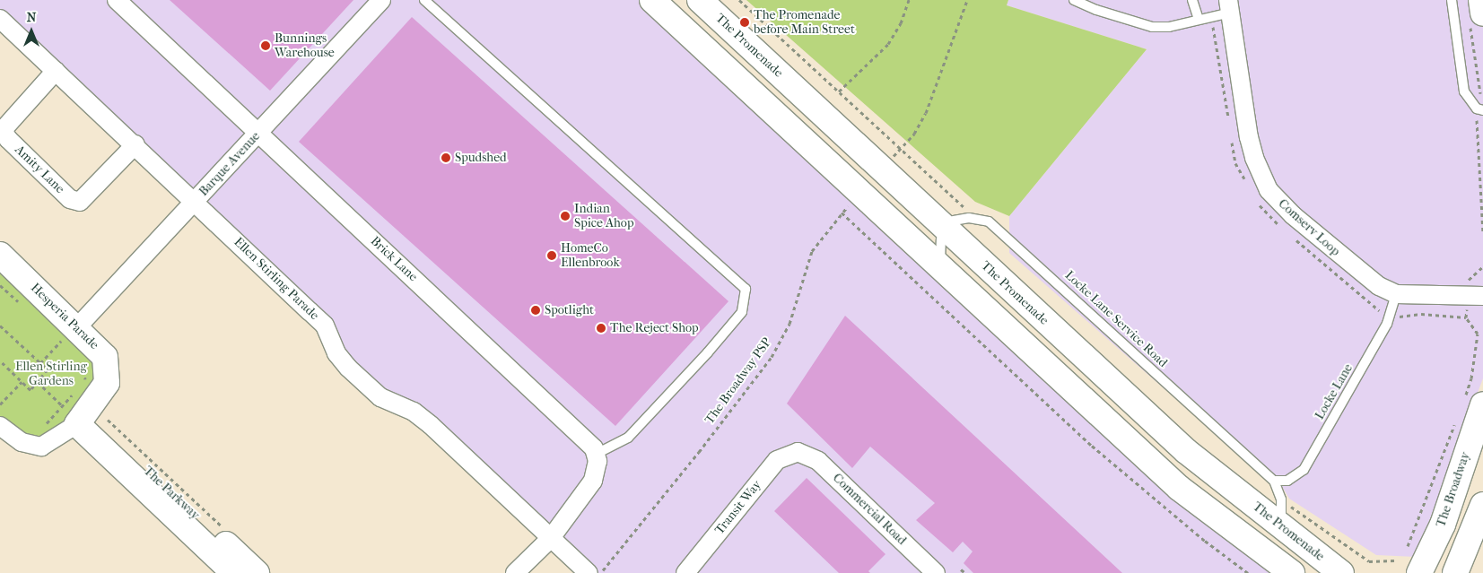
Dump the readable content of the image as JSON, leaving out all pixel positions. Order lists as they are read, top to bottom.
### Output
{
  "streets": {
    "main road": [
      "The Promenade",
      "Hesperia Parade",
      "The Broadway",
      "The Parkway"
    ],
    "street": [
      "Barque Avenue",
      "Amity Lane",
      "Comserv Loop",
      "Brick Lane",
      "Ellen Stirling Parade",
      "Transit Way",
      "Commercial Road"
    ],
    "lane": ["Locke Lane Service Road", "Locke Lane"],
    "path": ["The Broadway PSP"]
  },
  "crossings": [
    ["The Promenade", "Locke Lane Service Road"],
    ["Barque Avenue", "Brick Lane"],
    ["Barque Avenue", "Ellen Stirling Parade"],
    ["Barque Avenue", "Hesperia Parade"],
    ["Amity Lane", "Ellen Stirling Parade"],
    ["Comserv Loop", "Locke Lane"],
    ["Hesperia Parade", "The Parkway"],
    ["Locke Lane Service Road", "Locke Lane"],
    ["Transit Way", "Commercial Road"]
  ],
  "parks": ["Ellen Stirling Gardens"],
  "places": [
    "The Promenade before Main Street",
    "Bunnings Warehouse",
    "Spudshed",
    "Indian Spice Ahop",
    "HomeCo Ellenbrook",
    "Spotlight",
    "The Reject Shop"
  ],
  "north": "top"
}
